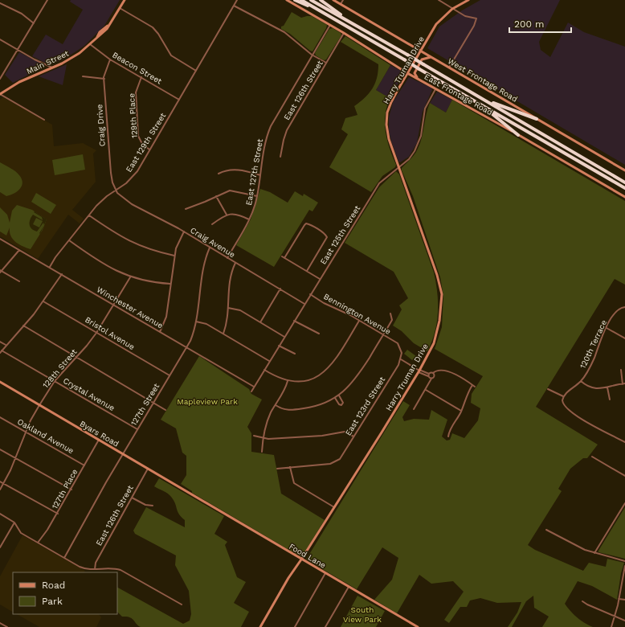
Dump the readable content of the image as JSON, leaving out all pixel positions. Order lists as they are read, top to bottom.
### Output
{
  "streets": {
    "street": [
      "Main Street",
      "Beacon Street",
      "Harry Truman Drive",
      "West Frontage Road",
      "East 126th Street",
      "East Frontage Road",
      "129th Place",
      "Craig Drive",
      "East 129th Street",
      "East 127th Street",
      "East 125th Street",
      "Craig Avenue",
      "Winchester Avenue",
      "Bennington Avenue",
      "Bristol Avenue",
      "120th Terrace",
      "128th Street",
      "Crystal Avenue",
      "127th Street",
      "East 123rd Street",
      "Byars Road",
      "Oakland Avenue",
      "127th Place",
      "Food Lane"
    ]
  },
  "crossings": [
    ["Main Street", "Beacon Street"],
    ["Beacon Street", "129th Place"],
    ["Beacon Street", "Craig Drive"],
    ["Beacon Street", "East 129th Street"],
    ["Harry Truman Drive", "West Frontage Road"],
    ["Harry Truman Drive", "East Frontage Road"],
    ["Harry Truman Drive", "East 125th Street"],
    ["Harry Truman Drive", "Food Lane"],
    ["East 126th Street", "East Frontage Road"],
    ["East 126th Street", "Byars Road"],
    ["East Frontage Road", "East 125th Street"],
    ["129th Place", "East 129th Street"],
    ["Craig Drive", "East 129th Street"],
    ["Craig Drive", "Craig Avenue"],
    ["East 129th Street", "Craig Avenue"],
    ["East 129th Street", "Winchester Avenue"],
    ["East 127th Street", "Craig Avenue"],
    ["East 125th Street", "Craig Avenue"],
    ["East 125th Street", "Winchester Avenue"],
    ["East 125th Street", "Bennington Avenue"],
    ["Craig Avenue", "127th Street"],
    ["Winchester Avenue", "128th Street"],
    ["Winchester Avenue", "127th Street"],
    ["Bennington Avenue", "East 123rd Street"],
    ["Bristol Avenue", "128th Street"],
    ["Bristol Avenue", "127th Street"],
    ["128th Street", "Crystal Avenue"],
    ["128th Street", "Byars Road"],
    ["128th Street", "Oakland Avenue"],
    ["Crystal Avenue", "127th Street"],
    ["127th Street", "Byars Road"],
    ["Byars Road", "127th Place"],
    ["Byars Road", "Food Lane"],
    ["Oakland Avenue", "127th Place"]
  ],
  "parks": ["Mapleview Park", "South View Park"],
  "legend": ["Road", "Park"],
  "scale_bar": "200 m"
}
